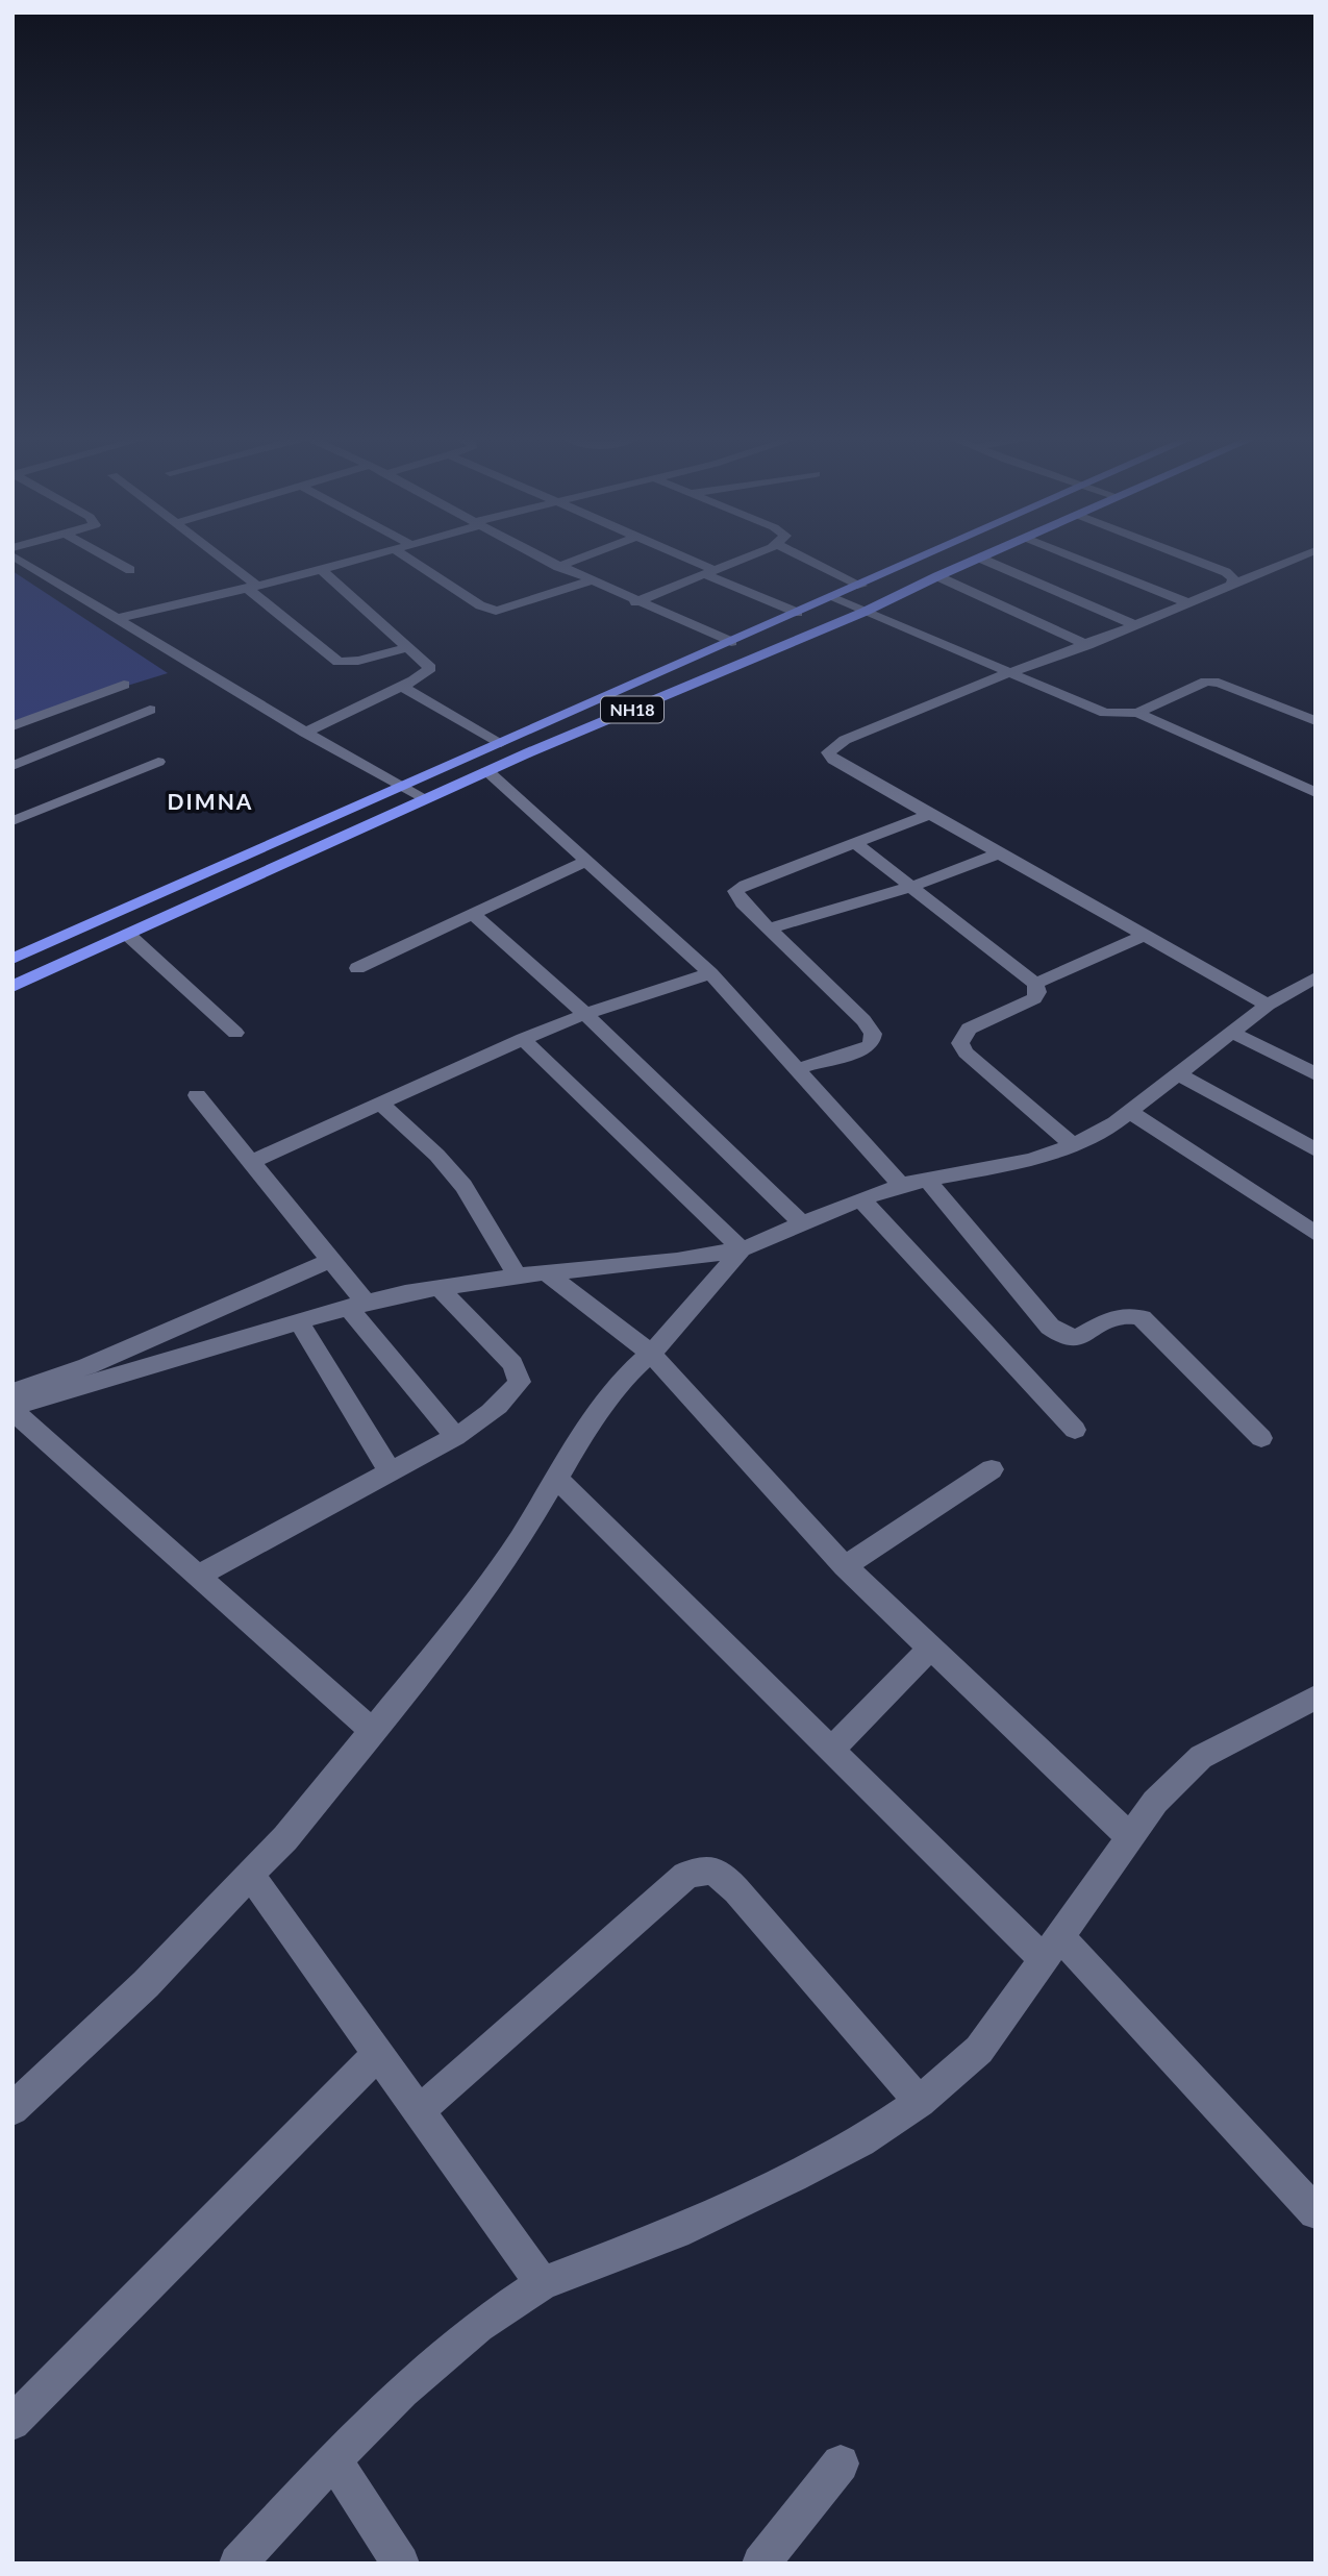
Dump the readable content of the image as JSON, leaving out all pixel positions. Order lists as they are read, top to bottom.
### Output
{
  "streets": {
    "highway": ["NH18"]
  },
  "districts": ["DIMNA"]
}
